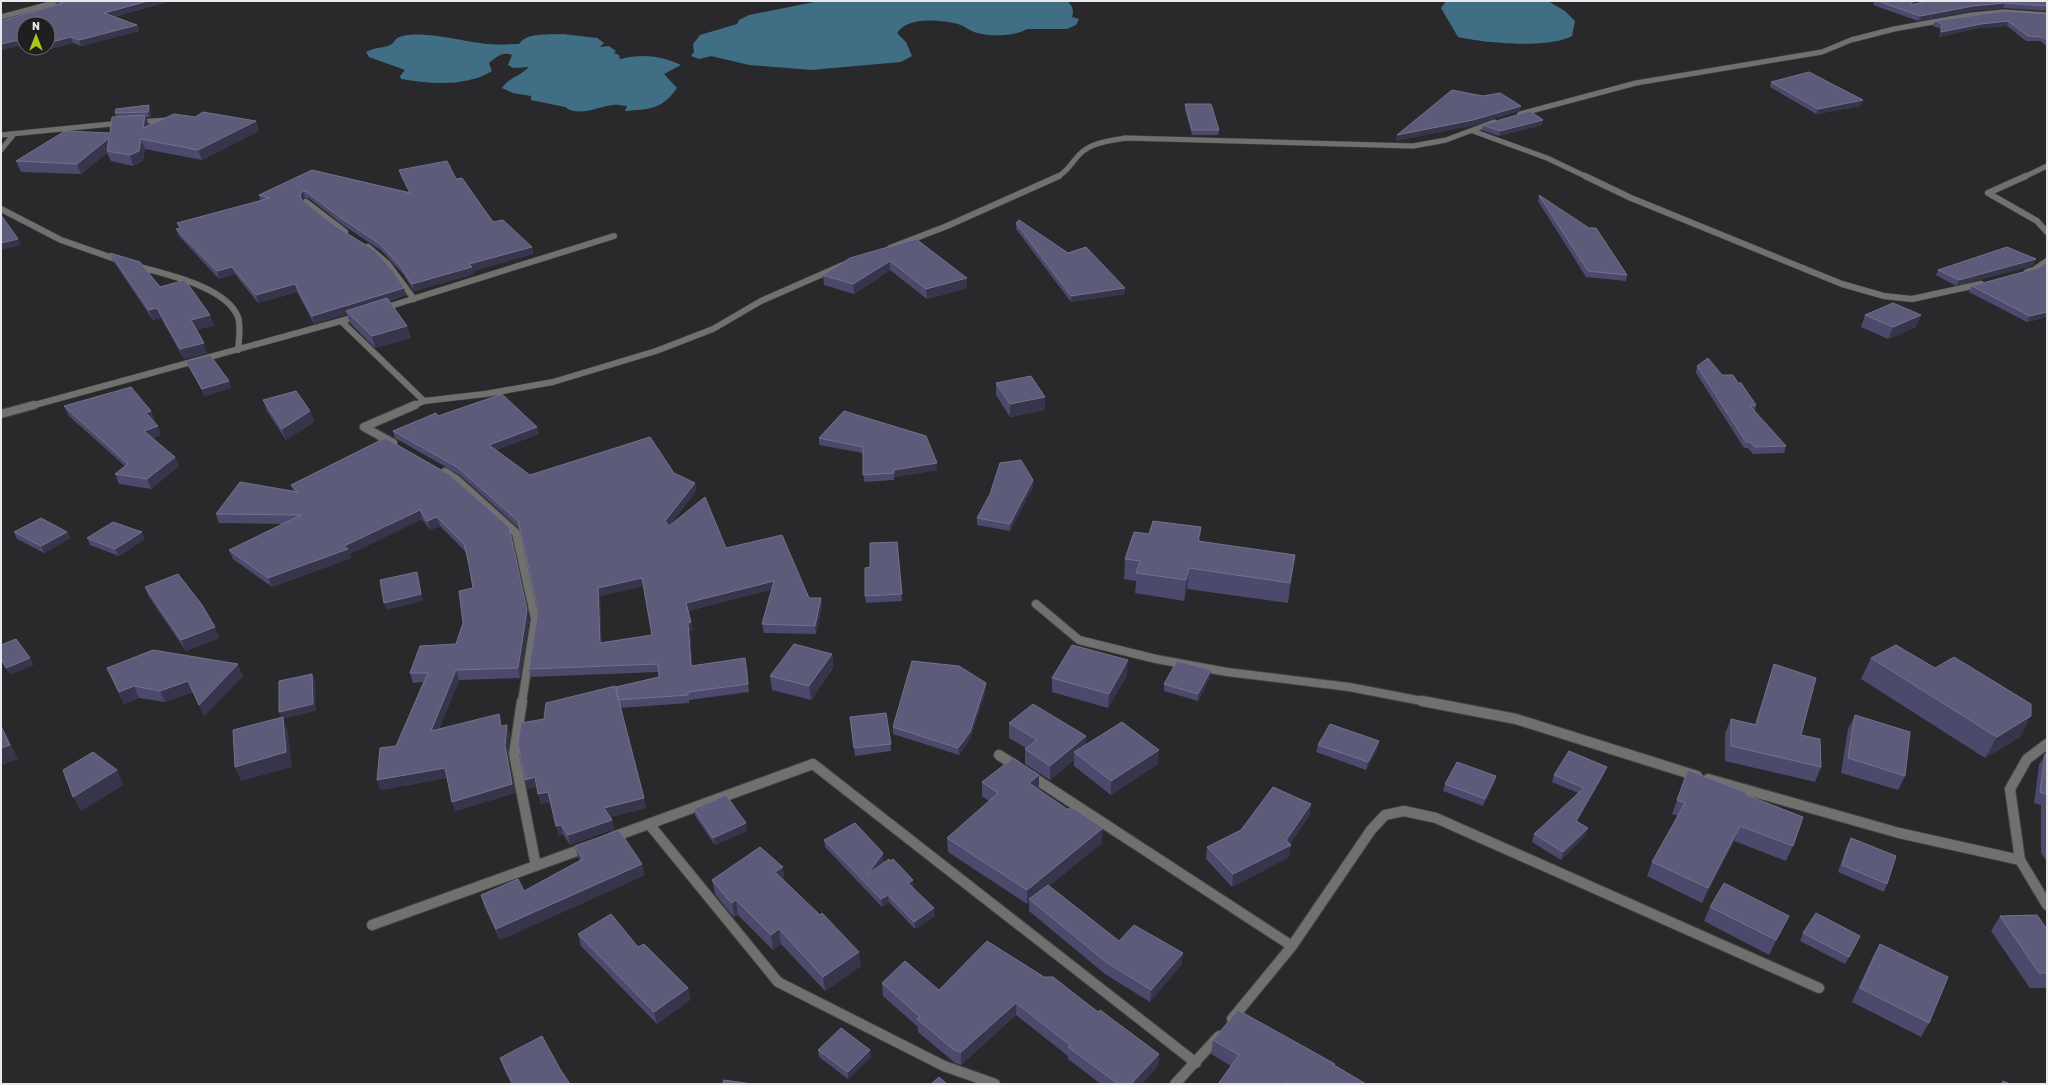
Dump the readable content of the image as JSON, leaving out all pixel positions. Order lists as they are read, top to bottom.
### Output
{
  "north": "top"
}
